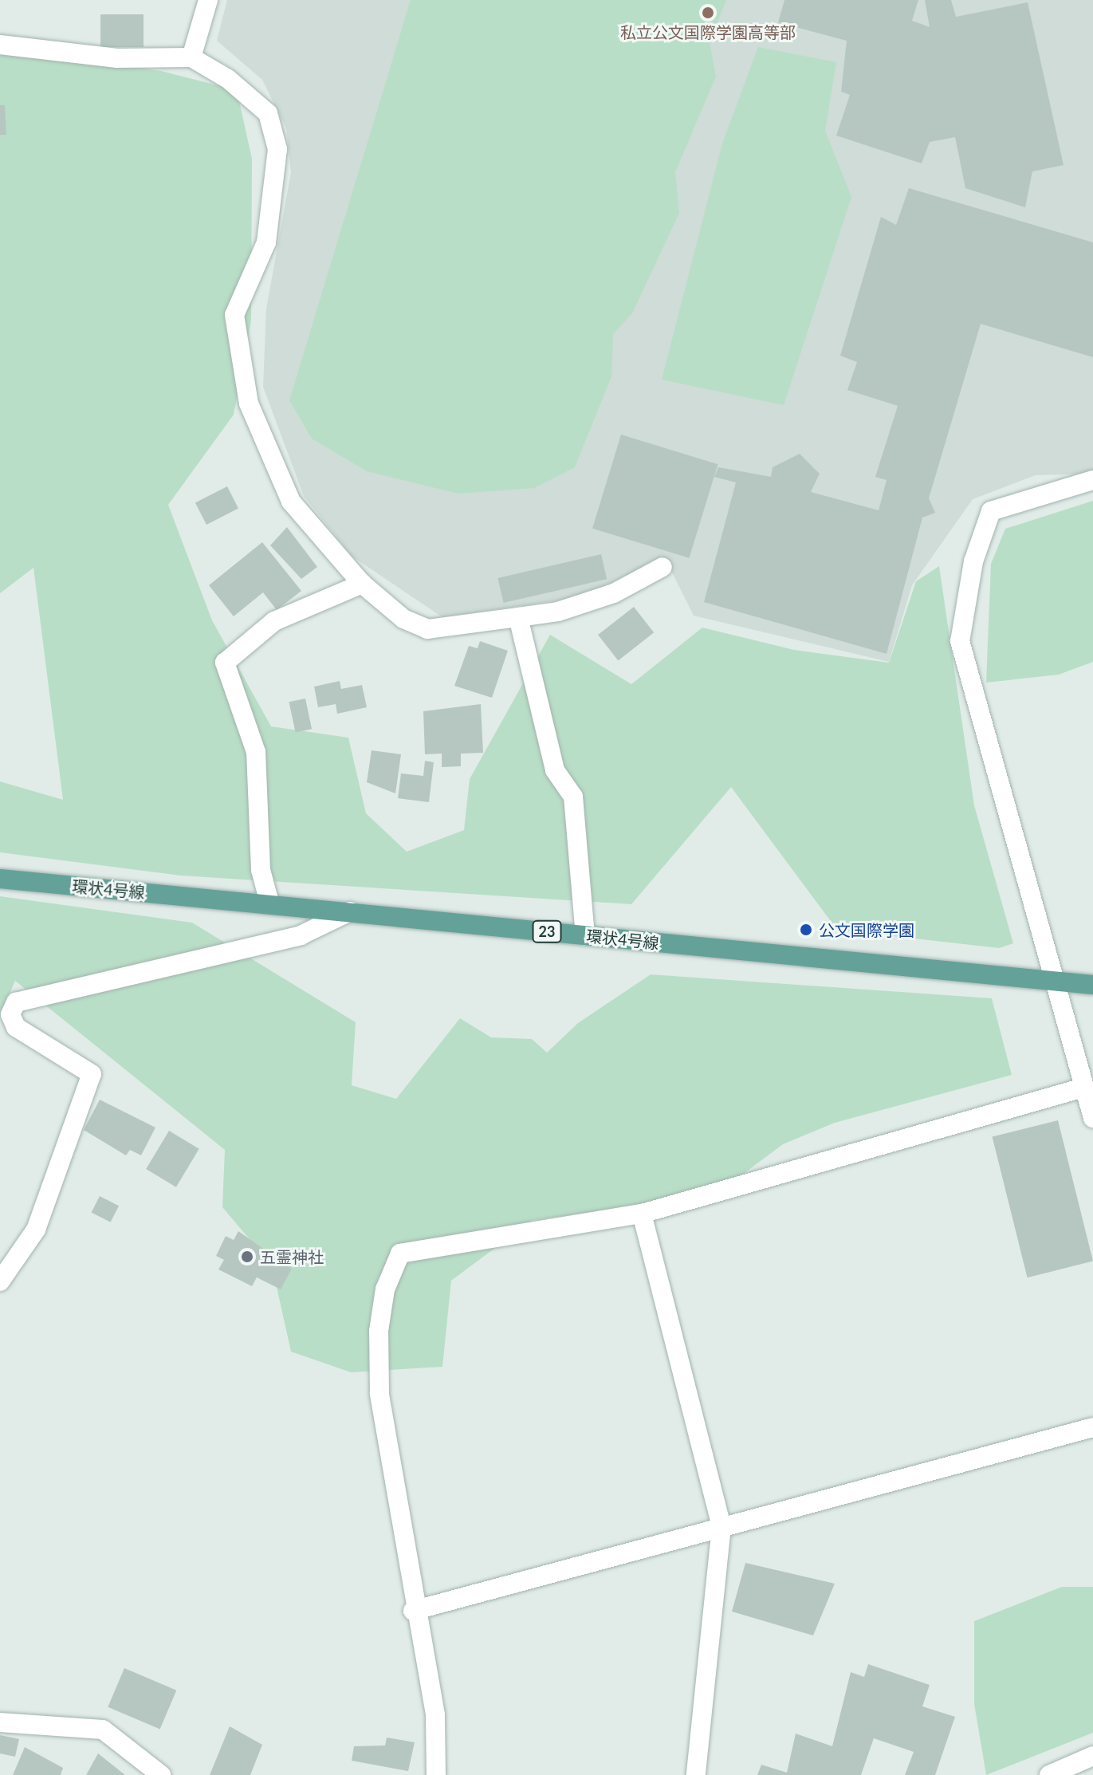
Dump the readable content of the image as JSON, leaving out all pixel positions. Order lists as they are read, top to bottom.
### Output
{
  "streets": {
    "main road": ["環状4号線", "23"]
  },
  "places": ["私立公文国際学園高等部", "公文国際学園", "五霊神社"]
}
